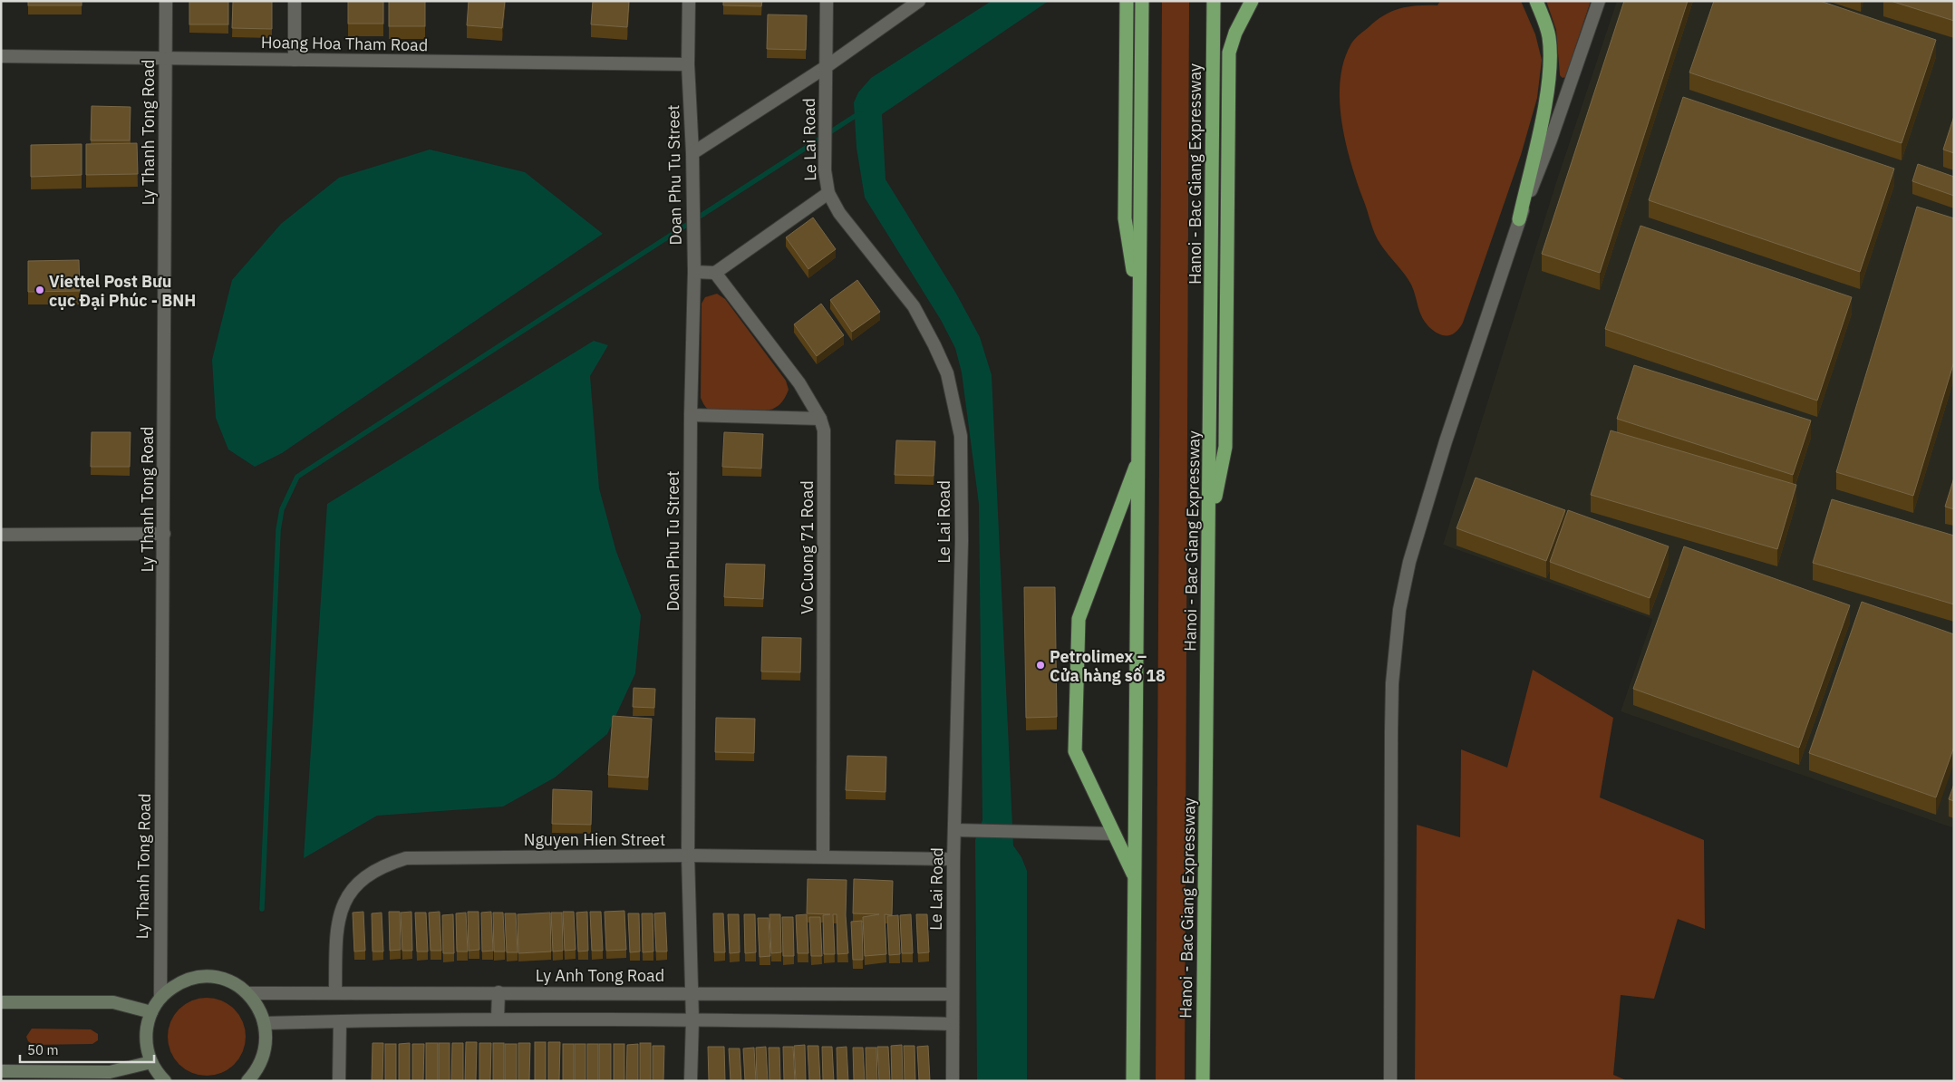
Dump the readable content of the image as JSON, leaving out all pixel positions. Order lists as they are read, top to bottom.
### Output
{
  "streets": {
    "highway": ["Hanoi - Bac Giang Expressway"],
    "street": [
      "Hoang Hoa Tham Road",
      "Ly Thanh Tong Road",
      "Le Lai Road",
      "Doan Phu Tu Street",
      "Vo Cuong 71 Road",
      "Nguyen Hien Street",
      "Ly Anh Tong Road"
    ]
  },
  "crossings": [
    ["Hoang Hoa Tham Road", "Ly Thanh Tong Road"],
    ["Hoang Hoa Tham Road", "Doan Phu Tu Street"],
    ["Le Lai Road", "Nguyen Hien Street"],
    ["Le Lai Road", "Ly Anh Tong Road"],
    ["Doan Phu Tu Street", "Nguyen Hien Street"],
    ["Doan Phu Tu Street", "Ly Anh Tong Road"],
    ["Vo Cuong 71 Road", "Nguyen Hien Street"],
    ["Nguyen Hien Street", "Ly Anh Tong Road"]
  ],
  "places": ["Viettel Post Bưu cục Đại Phúc - BNH", "Petrolimex – Cửa hàng số 18"],
  "scale_bar": "50 m"
}
